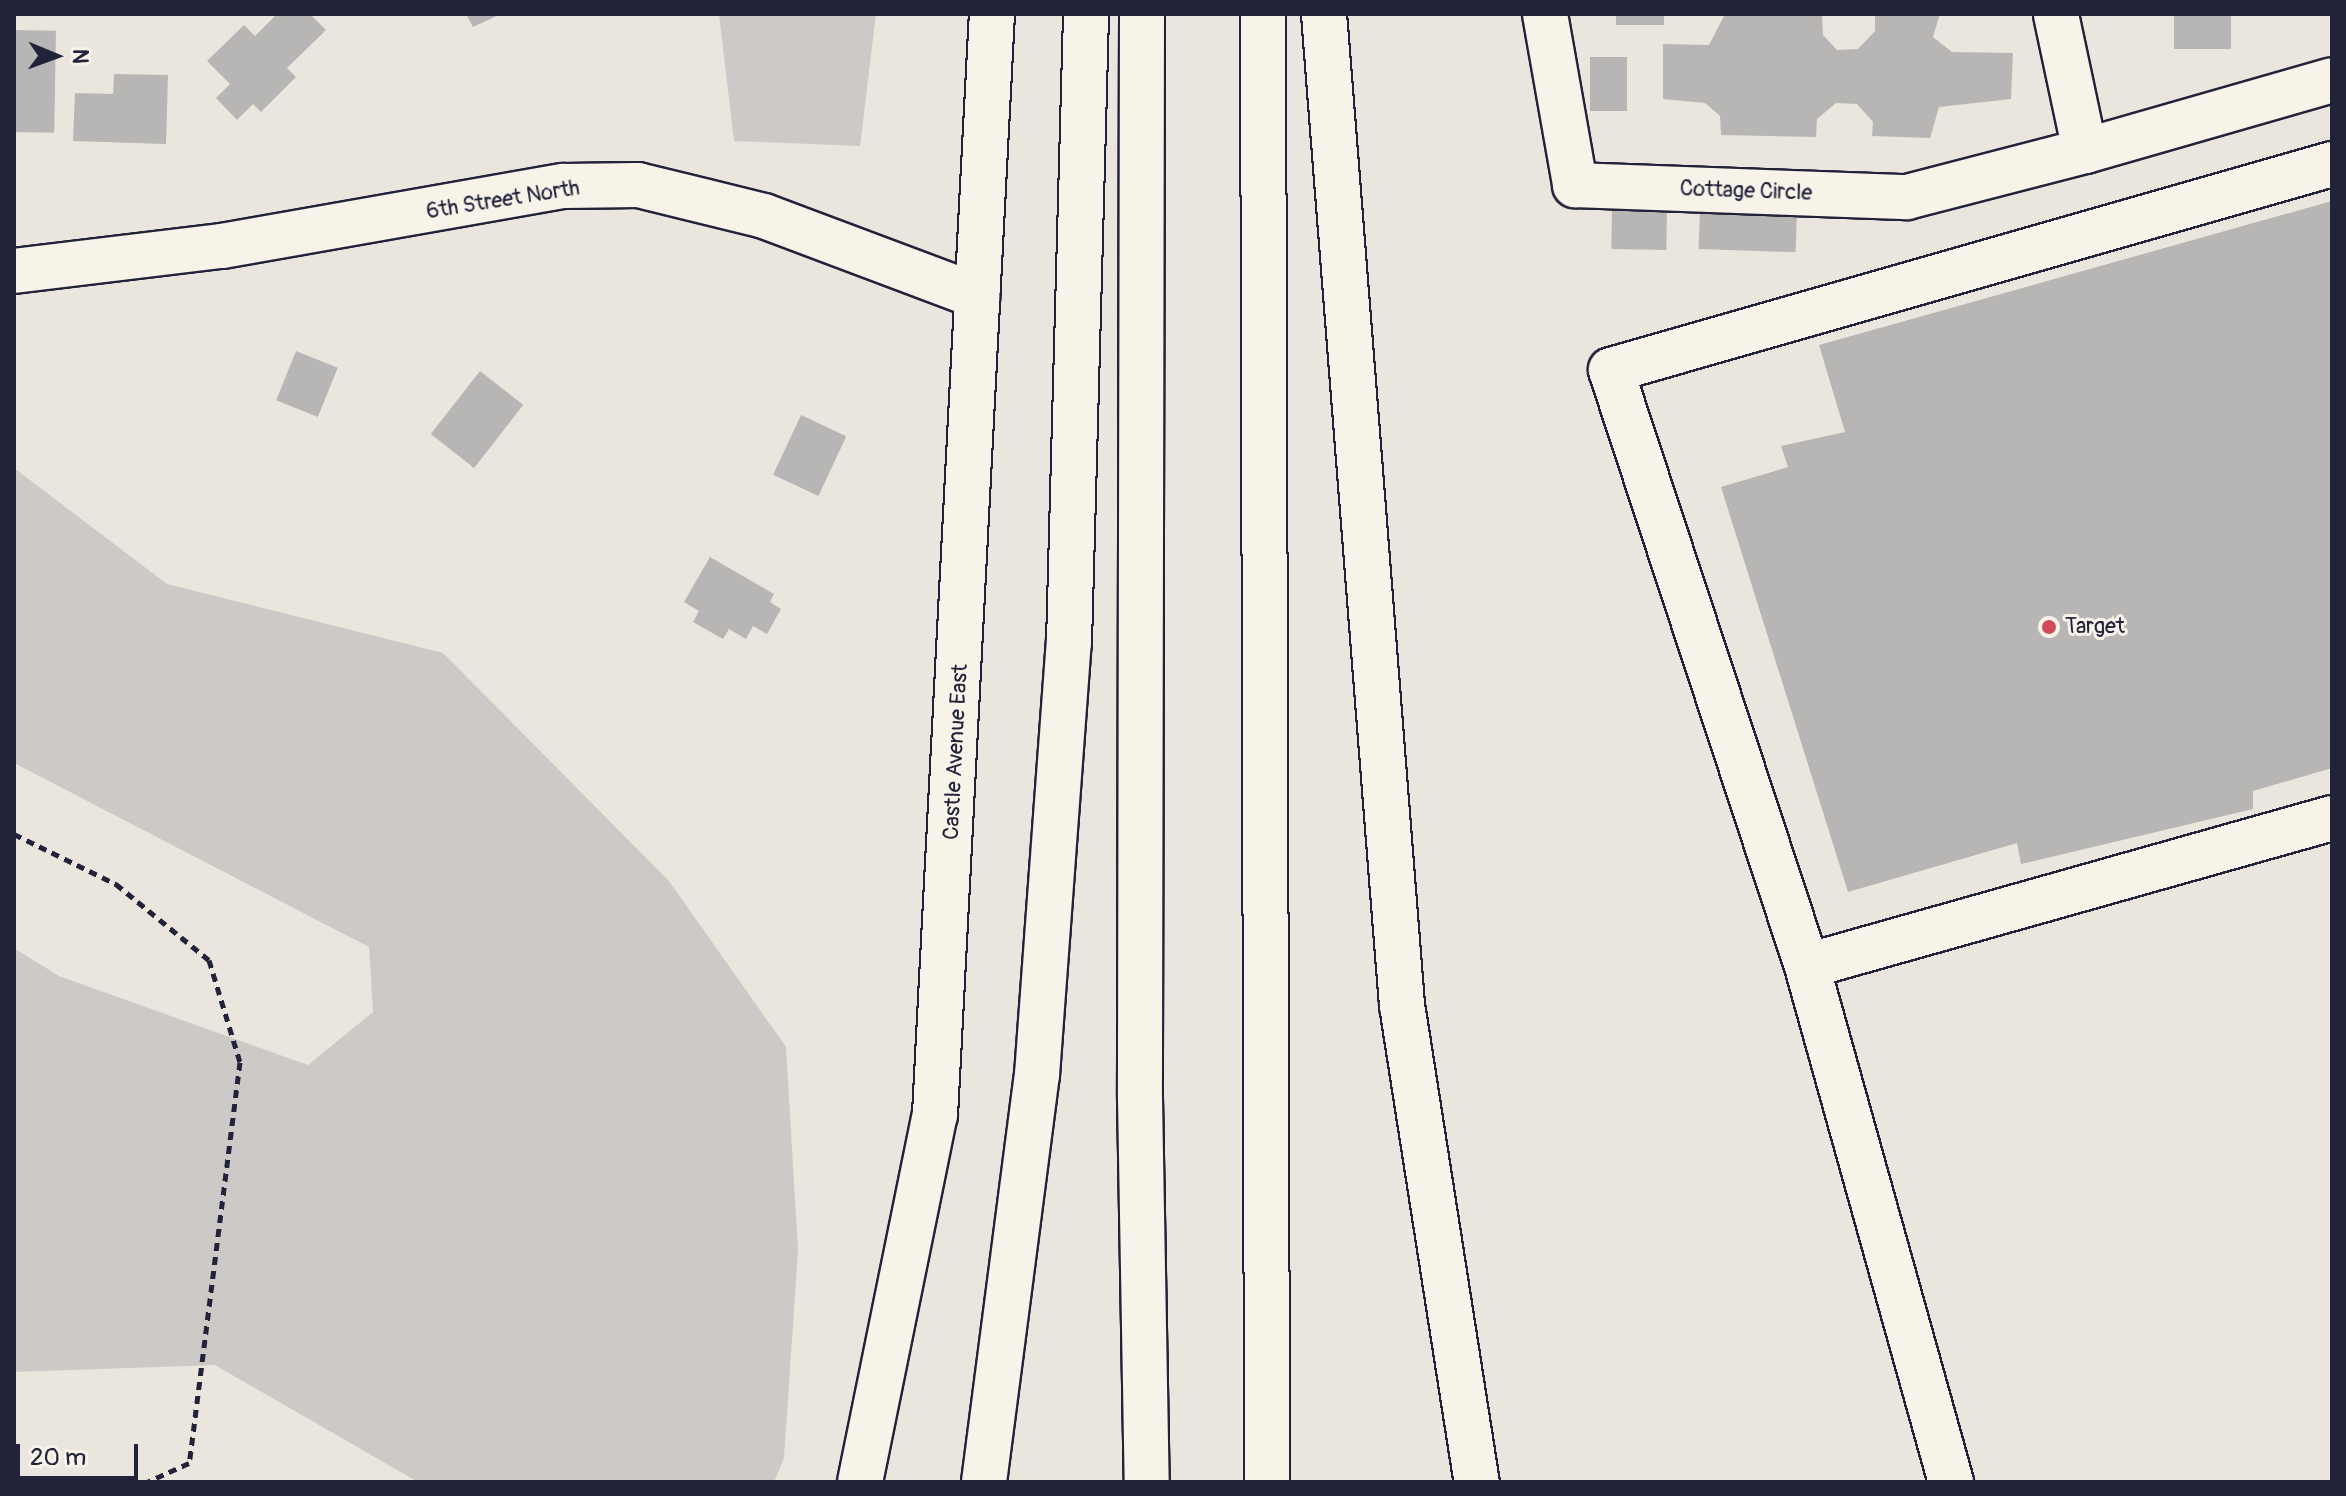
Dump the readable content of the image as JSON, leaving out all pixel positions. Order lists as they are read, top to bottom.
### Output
{
  "streets": {
    "main road": ["Cottage Circle", "6th Street North", "Castle Avenue East"]
  },
  "crossings": [
    ["6th Street North", "Castle Avenue East"]
  ],
  "places": ["Target"],
  "scale_bar": "20 m",
  "north": "right"
}
